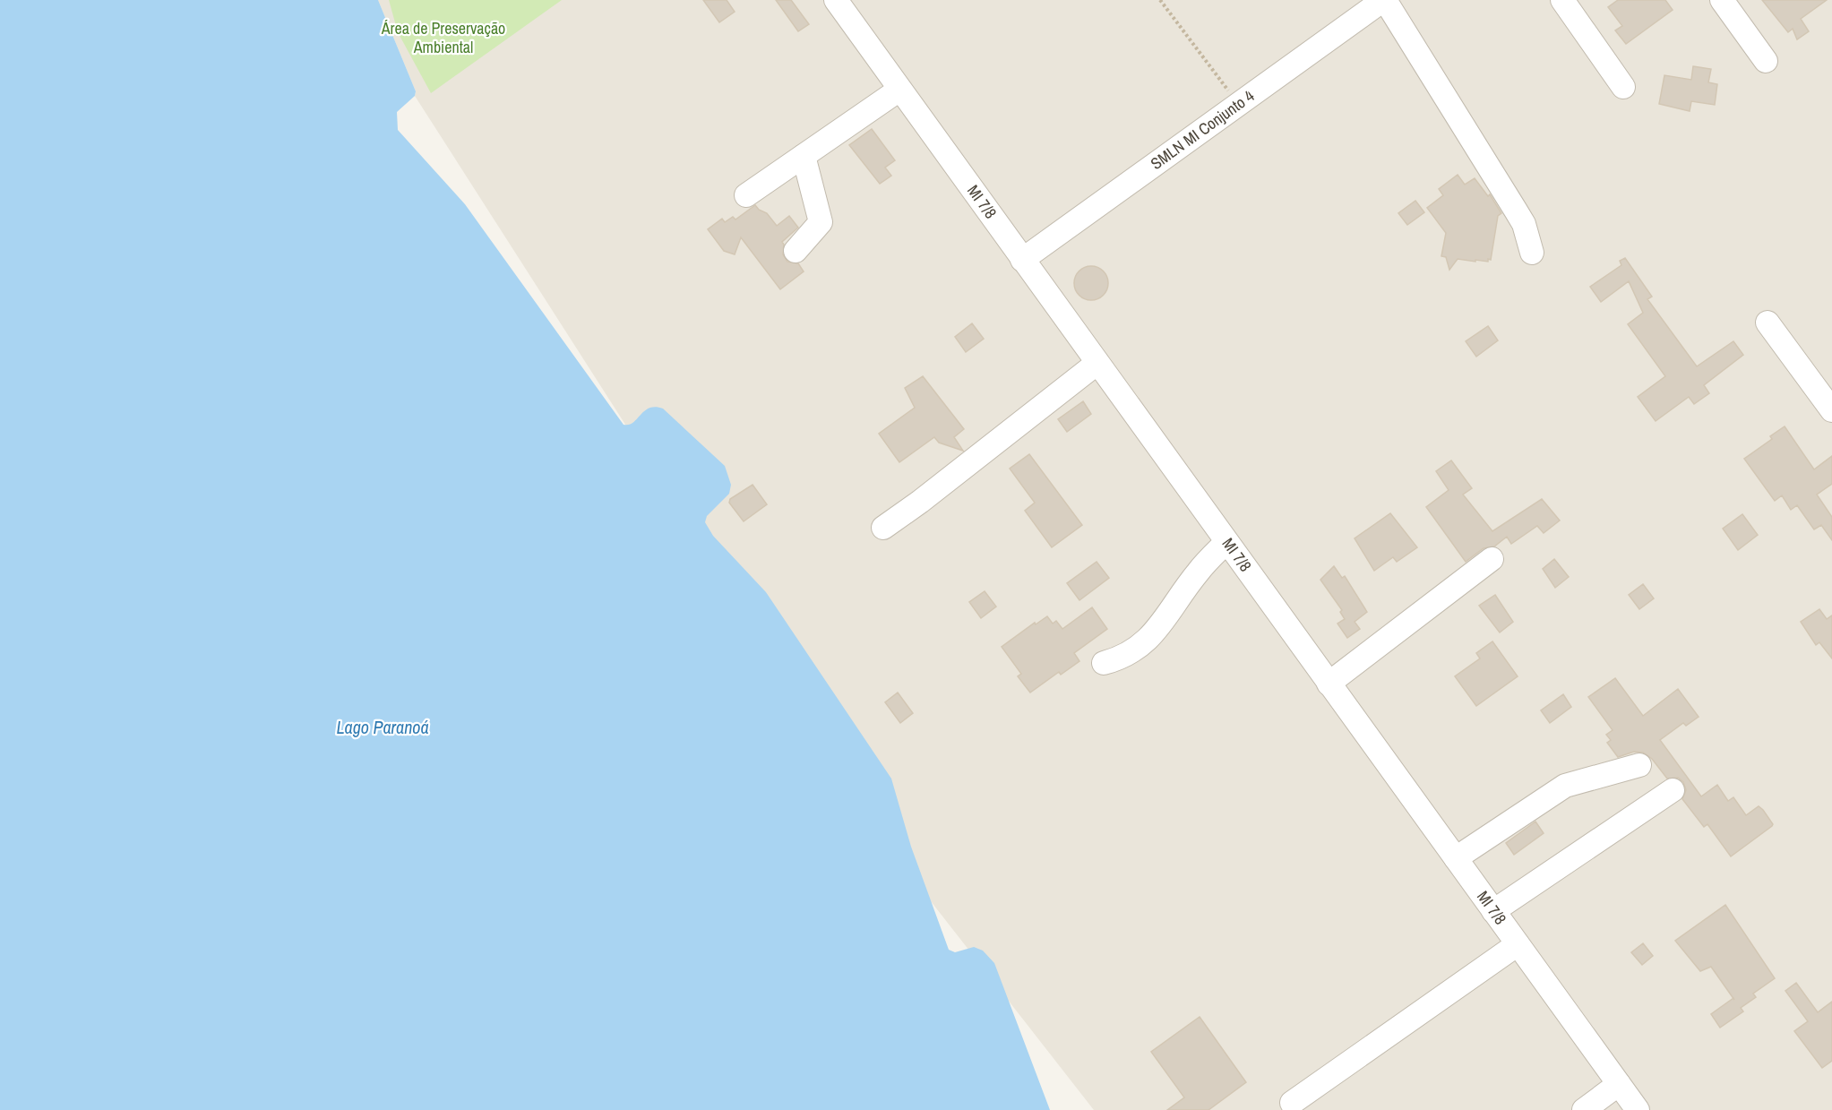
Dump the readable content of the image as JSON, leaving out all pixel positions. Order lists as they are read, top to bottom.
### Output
{
  "streets": {
    "street": ["SMLN MI Conjunto 4", "MI 7/8"]
  },
  "crossings": [
    ["SMLN MI Conjunto 4", "MI 7/8"]
  ],
  "water": ["Lago Paranoá"],
  "parks": ["Área de Preservação Ambiental"]
}
